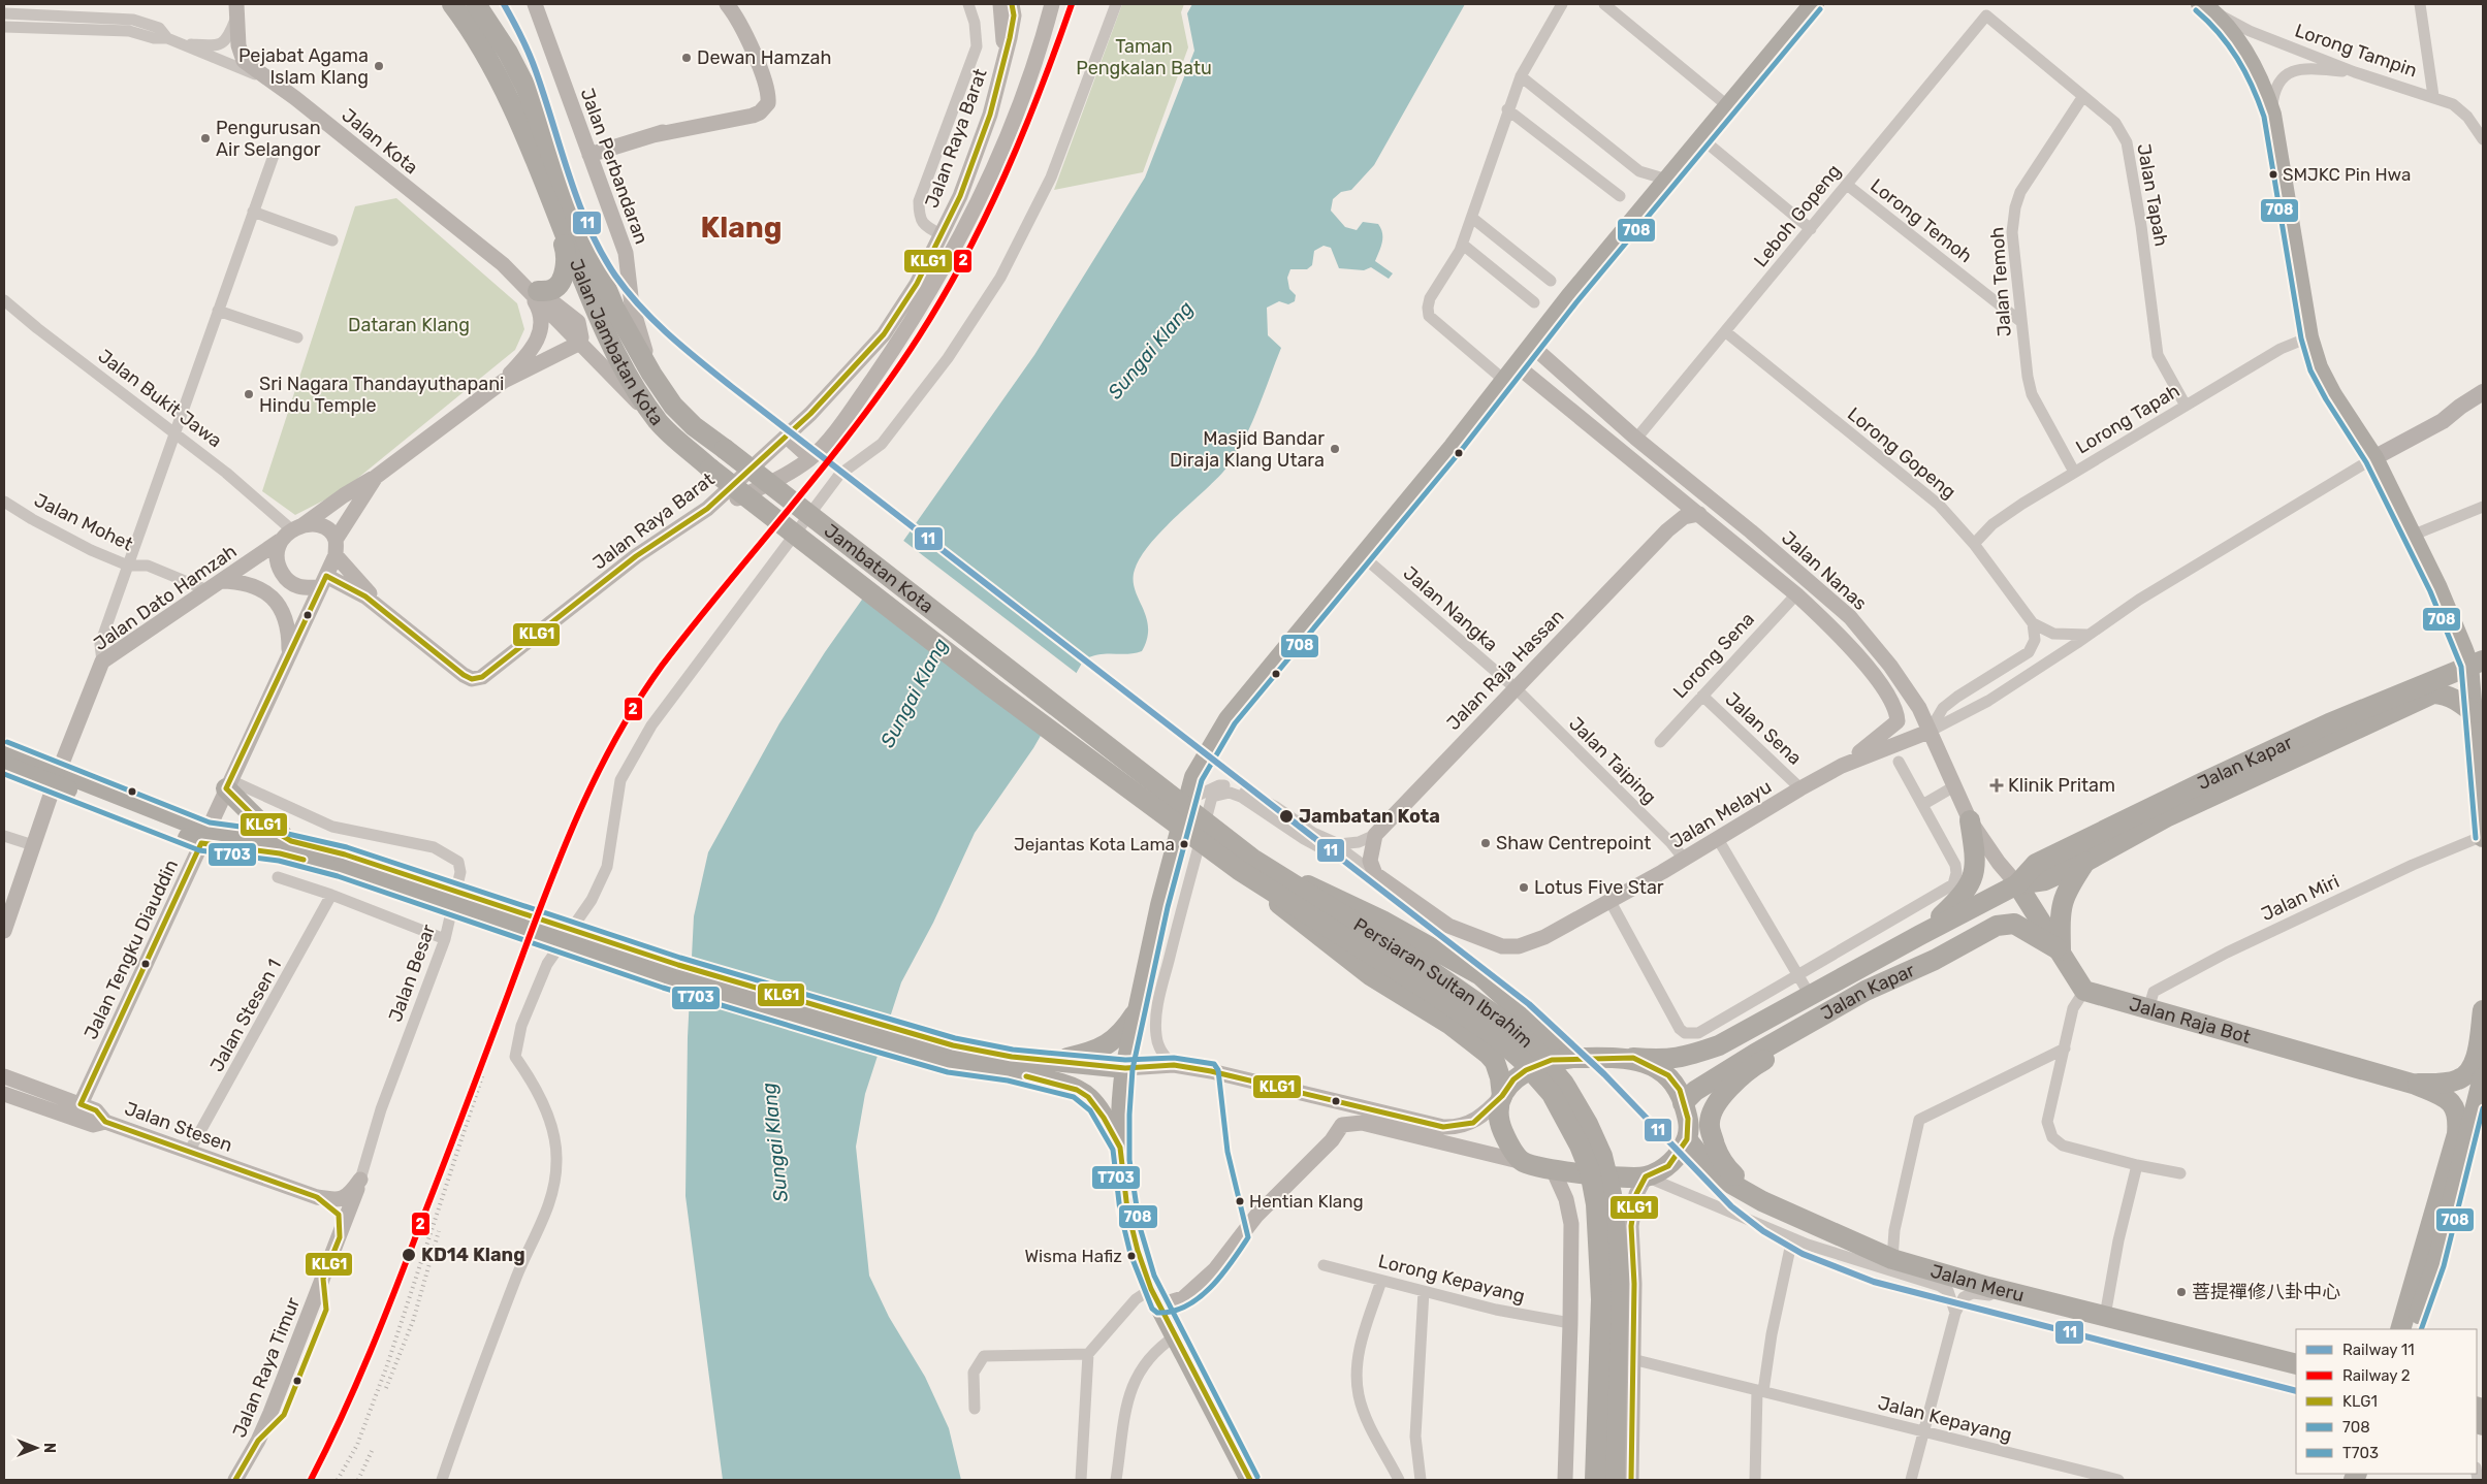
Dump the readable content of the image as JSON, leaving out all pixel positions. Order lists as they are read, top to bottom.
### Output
{
  "streets": {
    "highway": [
      "Jalan Jambatan Kota",
      "Jambatan Kota",
      "Jalan Kapar",
      "Persiaran Sultan Ibrahim",
      "Jalan Raja Bot",
      "Jalan Meru"
    ],
    "main road": [
      "Jalan Raya Barat",
      "Jalan Kota",
      "Jalan Perbandaran",
      "Jalan Nanas",
      "Jalan Dato Hamzah",
      "Jalan Raja Hassan",
      "Jalan Melayu",
      "Jalan Tengku Diauddin",
      "Jalan Stesen",
      "Jalan Raya Timur"
    ],
    "street": [
      "Lorong Tampin",
      "Jalan Tapah",
      "Leboh Gopeng",
      "Lorong Temoh",
      "Jalan Temoh",
      "Jalan Bukit Jawa",
      "Lorong Tapah",
      "Lorong Gopeng",
      "Jalan Mohet",
      "Jalan Nangka",
      "Lorong Sena",
      "Jalan Sena",
      "Jalan Taiping",
      "Jalan Miri",
      "Jalan Besar",
      "Jalan Stesen 1",
      "Lorong Kepayang",
      "Jalan Kepayang"
    ]
  },
  "crossings": [
    ["Jalan Perbandaran", "Jalan Jambatan Kota"],
    ["Jalan Tapah", "Leboh Gopeng"],
    ["Jalan Tapah", "Jalan Temoh"],
    ["Jalan Tapah", "Lorong Tapah"],
    ["Leboh Gopeng", "Lorong Temoh"],
    ["Leboh Gopeng", "Lorong Gopeng"],
    ["Leboh Gopeng", "Jalan Nanas"],
    ["Lorong Temoh", "Jalan Temoh"],
    ["Jalan Temoh", "Lorong Tapah"],
    ["Jalan Jambatan Kota", "Jambatan Kota"],
    ["Jalan Bukit Jawa", "Jalan Dato Hamzah"],
    ["Jalan Bukit Jawa", "Jalan Tengku Diauddin"],
    ["Lorong Tapah", "Lorong Gopeng"],
    ["Jalan Mohet", "Jalan Dato Hamzah"],
    ["Jambatan Kota", "Persiaran Sultan Ibrahim"],
    ["Jalan Nanas", "Lorong Sena"],
    ["Jalan Nanas", "Jalan Raja Hassan"],
    ["Jalan Nanas", "Jalan Kapar"],
    ["Jalan Nanas", "Jalan Melayu"],
    ["Jalan Dato Hamzah", "Jalan Tengku Diauddin"],
    ["Jalan Nangka", "Jalan Raja Hassan"],
    ["Jalan Nangka", "Jalan Taiping"],
    ["Lorong Sena", "Jalan Sena"],
    ["Jalan Raja Hassan", "Jalan Taiping"],
    ["Jalan Sena", "Jalan Melayu"],
    ["Jalan Taiping", "Jalan Melayu"],
    ["Jalan Kapar", "Jalan Meru"],
    ["Jalan Miri", "Jalan Raja Bot"],
    ["Jalan Tengku Diauddin", "Jalan Besar"],
    ["Jalan Tengku Diauddin", "Jalan Stesen"],
    ["Jalan Besar", "Jalan Stesen"],
    ["Jalan Besar", "Jalan Raya Timur"],
    ["Jalan Stesen 1", "Jalan Stesen"],
    ["Jalan Stesen", "Jalan Raya Timur"]
  ],
  "districts": ["Klang"],
  "water": ["Sungai Klang"],
  "parks": ["Taman Pengkalan Batu", "Dataran Klang"],
  "places": {
    "other": [
      "Dewan Hamzah",
      "Pejabat Agama Islam Klang",
      "Pengurusan Air Selangor",
      "SMJKC Pin Hwa",
      "Sri Nagara Thandayuthapani Hindu Temple",
      "Masjid Bandar Diraja Klang Utara",
      "Jambatan Kota",
      "Shaw Centrepoint",
      "Jejantas Kota Lama",
      "Lotus Five Star",
      "Hentian Klang",
      "KD14 Klang",
      "Wisma Hafiz",
      "菩提禪修八卦中心"
    ],
    "health": ["Klinik Pritam"]
  },
  "lines": [
    "rail line 11",
    "rail line 2",
    "transit line KLG1",
    "transit line 708",
    "transit line T703"
  ],
  "legend": [
    "Railway 11",
    "Railway 2",
    "KLG1",
    "708",
    "T703"
  ],
  "north": "right"
}
